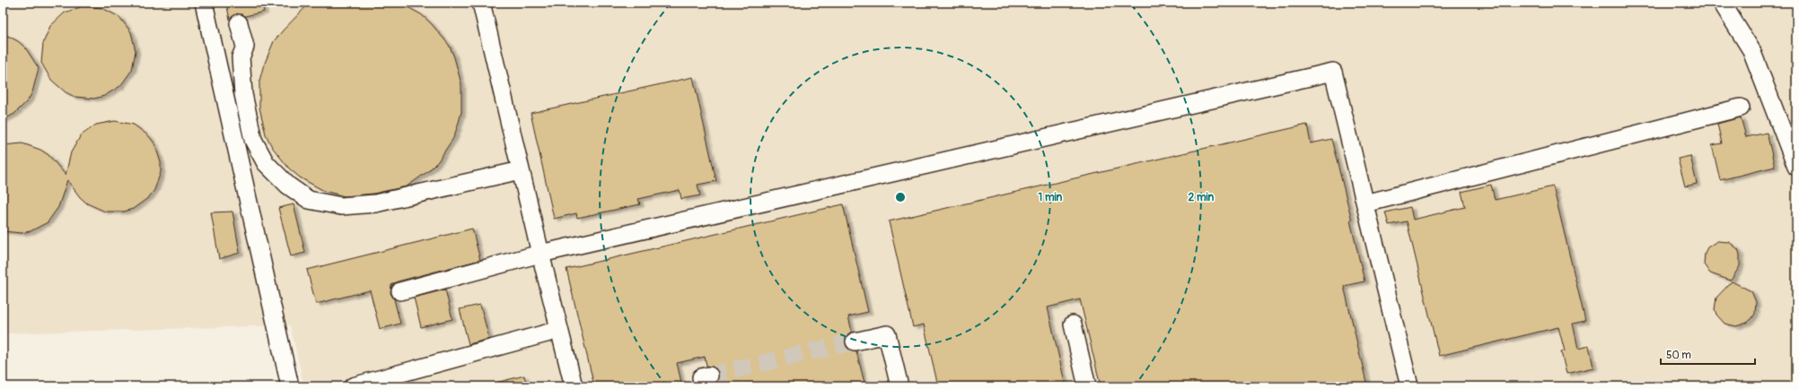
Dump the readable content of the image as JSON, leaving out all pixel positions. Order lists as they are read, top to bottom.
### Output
{
  "scale_bar": "50 m",
  "rings": ["1 min", "2 min"]
}
